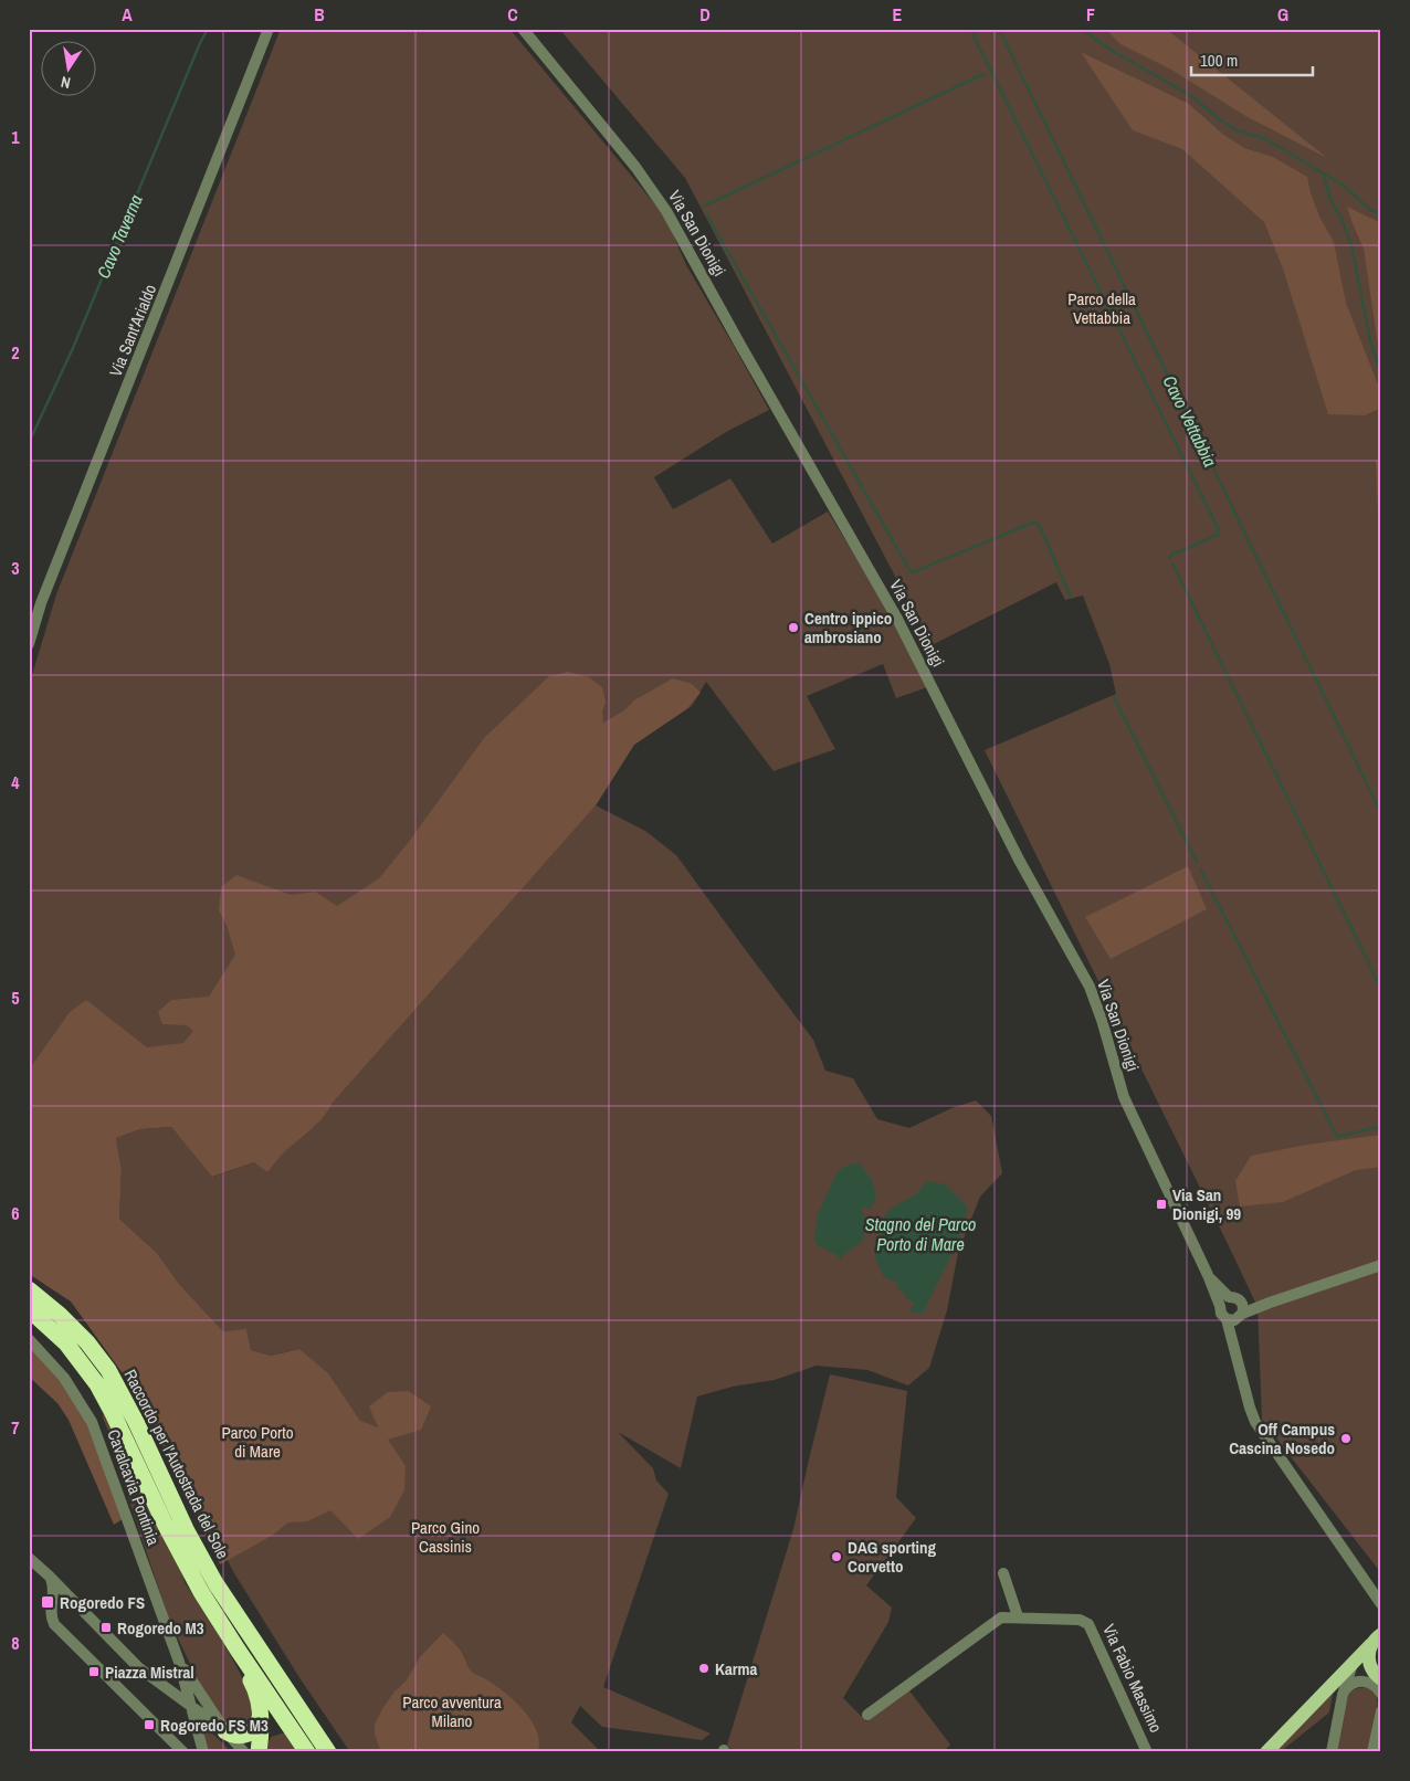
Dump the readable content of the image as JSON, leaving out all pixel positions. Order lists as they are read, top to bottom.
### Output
{
  "streets": {
    "highway": ["Raccordo per l'Autostrada del Sole"],
    "street": [
      "Via San Dionigi",
      "Via Sant'Arialdo",
      "Cavalcavia Pontinia",
      "Via Fabio Massimo"
    ]
  },
  "water": ["Cavo Taverna", "Cavo Vettabbia", "Stagno del Parco Porto di Mare"],
  "parks": [
    "Parco della Vettabbia",
    "Parco Porto di Mare",
    "Parco Gino Cassinis",
    "Parco avventura Milano"
  ],
  "places": {
    "other": [
      "Centro ippico ambrosiano",
      "Off Campus Cascina Nosedo",
      "DAG sporting Corvetto",
      "Karma"
    ],
    "transit": [
      "Via San Dionigi, 99",
      "Rogoredo FS",
      "Rogoredo M3",
      "Piazza Mistral",
      "Rogoredo FS M3"
    ]
  },
  "scale_bar": "100 m",
  "north": "bottom",
  "grid": {
    "columns": [
      "A",
      "B",
      "C",
      "D",
      "E",
      "F",
      "G"
    ],
    "rows": [
      "1",
      "2",
      "3",
      "4",
      "5",
      "6",
      "7",
      "8"
    ]
  }
}
